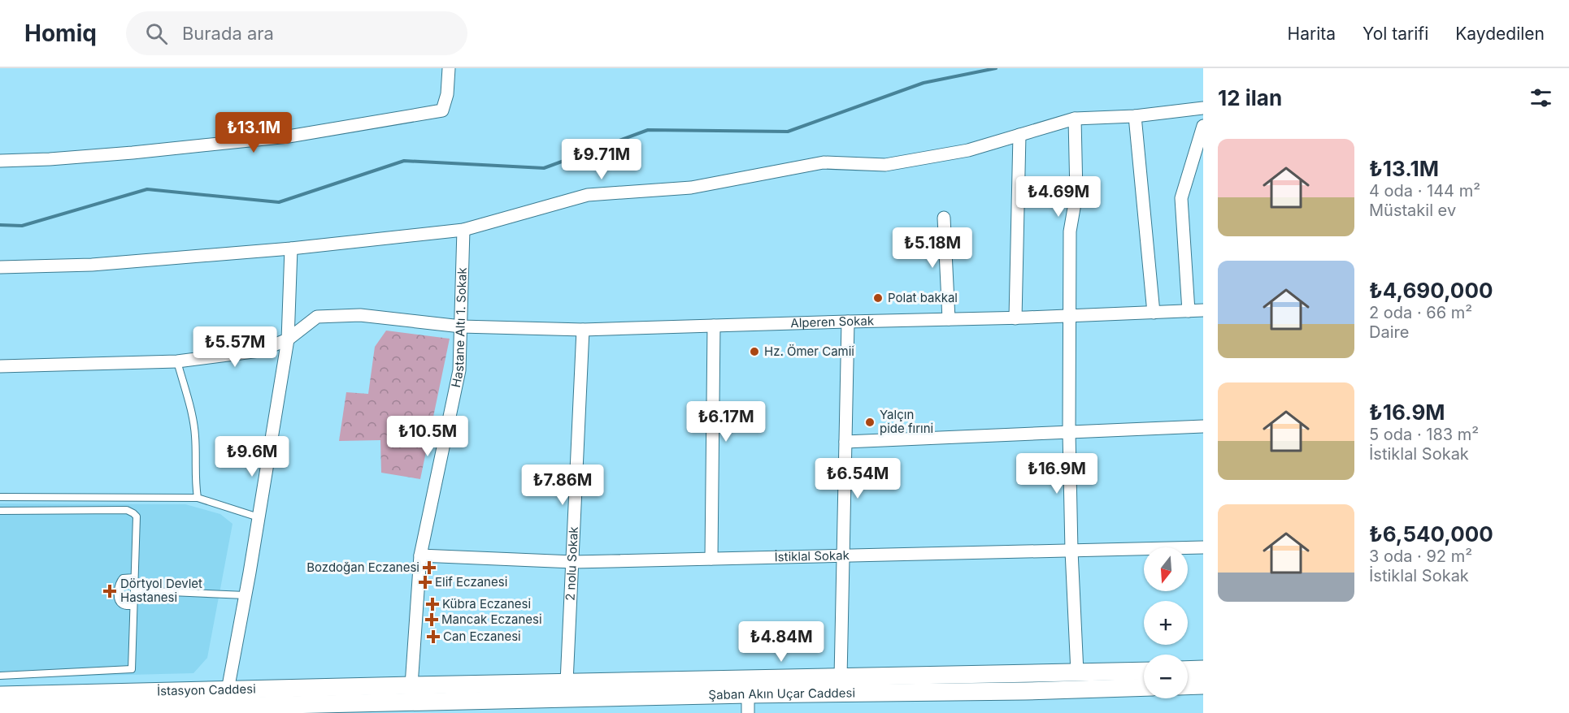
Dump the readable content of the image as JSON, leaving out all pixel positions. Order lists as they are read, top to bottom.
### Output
{
  "streets": {
    "main road": ["İstasyon Caddesi", "Şaban Akın Uçar Caddesi"],
    "street": [
      "Alperen Sokak",
      "Hastane Altı 1. Sokak",
      "İstiklal Sokak",
      "2 nolu Sokak"
    ]
  },
  "crossings": [
    ["Alperen Sokak", "Hastane Altı 1. Sokak"],
    ["Alperen Sokak", "2 nolu Sokak"],
    ["Hastane Altı 1. Sokak", "İstiklal Sokak"],
    ["Hastane Altı 1. Sokak", "İstasyon Caddesi"],
    ["Hastane Altı 1. Sokak", "Şaban Akın Uçar Caddesi"],
    ["İstiklal Sokak", "2 nolu Sokak"],
    ["2 nolu Sokak", "Şaban Akın Uçar Caddesi"],
    ["İstasyon Caddesi", "Şaban Akın Uçar Caddesi"]
  ],
  "places": {
    "other": ["Polat bakkal", "Hz. Ömer Camii", "Yalçın pide fırıni"],
    "health": [
      "Bozdoğan Eczanesi",
      "Elif Eczanesi",
      "Dörtyol Devlet Hastanesi",
      "Kübra Eczanesi",
      "Mancak Eczanesi",
      "Can Eczanesi"
    ]
  },
  "north": "bottom",
  "page": {
    "header": "Homiq",
    "search": "Burada ara",
    "nav": ["Harita", "Yol tarifi", "Kaydedilen"],
    "heading": "12 ilan",
    "price": [
      "₺13.1M",
      "₺9.71M",
      "₺4.69M",
      "₺5.18M",
      "₺5.57M",
      "₺6.17M",
      "₺10.5M",
      "₺9.6M",
      "₺16.9M",
      "₺6.54M",
      "₺7.86M",
      "₺4.84M"
    ],
    "list": [
      {
        "name": "₺13.1M",
        "note": "4 oda · 144 m² · Müstakil ev"
      },
      {
        "name": "₺4,690,000",
        "note": "2 oda · 66 m² · Daire"
      },
      {
        "name": "₺16.9M",
        "note": "5 oda · 183 m² · İstiklal Sokak"
      },
      {
        "name": "₺6,540,000",
        "note": "3 oda · 92 m² · İstiklal Sokak"
      }
    ],
    "map_buttons": ["+", "−"]
  }
}
